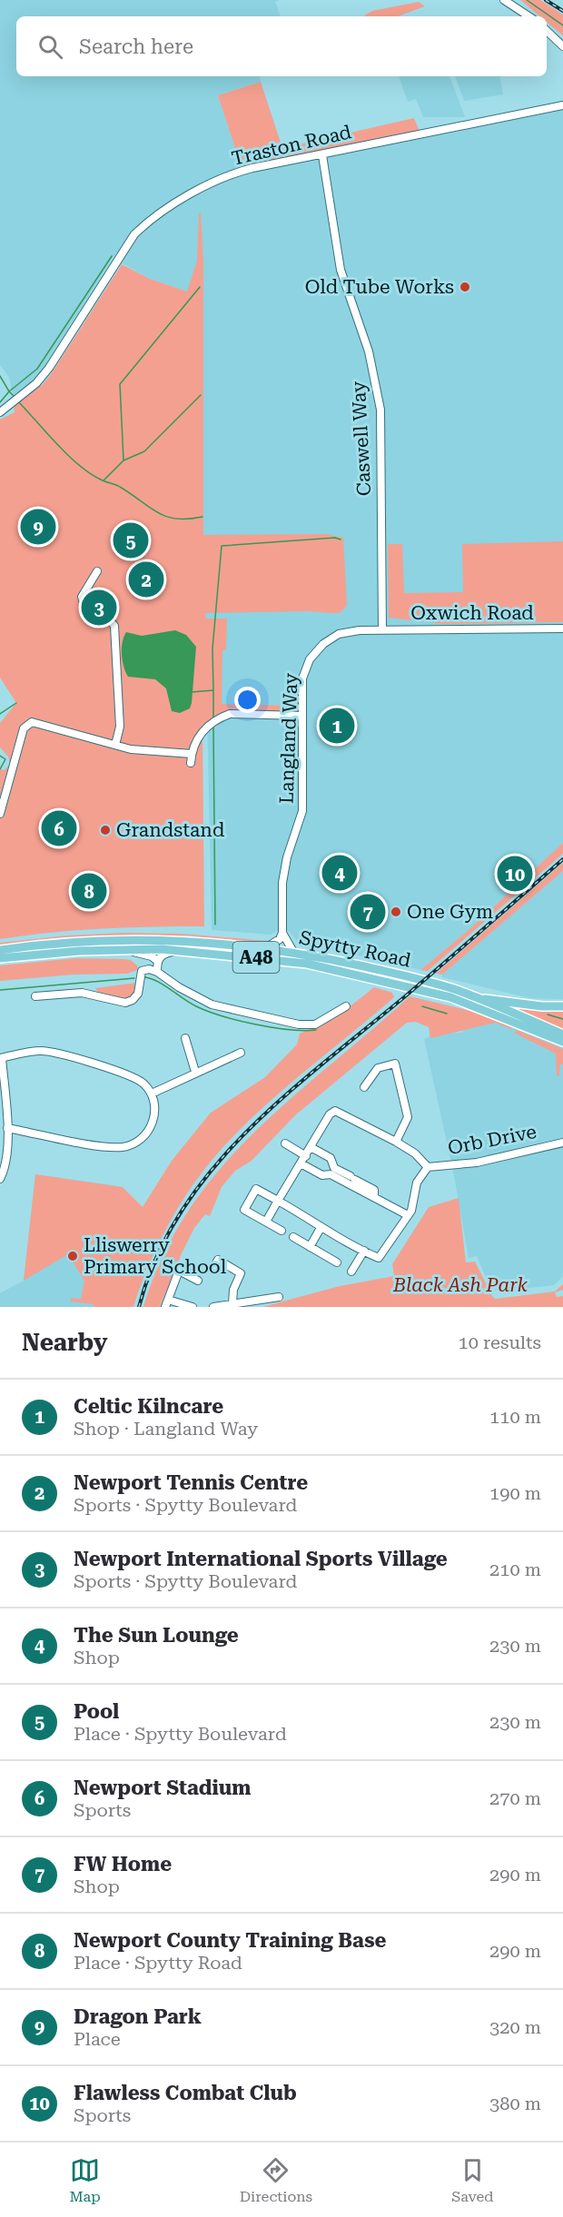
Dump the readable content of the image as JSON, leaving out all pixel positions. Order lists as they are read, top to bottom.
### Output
{
  "streets": {
    "main road": ["Spytty Road", "A48"],
    "street": [
      "Traston Road",
      "Caswell Way",
      "Oxwich Road",
      "Langland Way",
      "Orb Drive"
    ]
  },
  "crossings": [
    ["Traston Road", "Caswell Way"],
    ["Caswell Way", "Oxwich Road"],
    ["Caswell Way", "Langland Way"],
    ["Oxwich Road", "Langland Way"]
  ],
  "parks": ["Black Ash Park"],
  "places": [
    "Old Tube Works",
    "Grandstand",
    "One Gym",
    "Lliswerry Primary School"
  ],
  "page": {
    "search": "Search here",
    "pins": [
      "9",
      "5",
      "2",
      "3",
      "1",
      "6",
      "4",
      "10",
      "8",
      "7"
    ],
    "heading": ["Nearby", "10 results"],
    "list": [
      {
        "mark": "1",
        "name": "Celtic Kilncare",
        "note": "Shop · Langland Way",
        "value": "110 m"
      },
      {
        "mark": "2",
        "name": "Newport Tennis Centre",
        "note": "Sports · Spytty Boulevard",
        "value": "190 m"
      },
      {
        "mark": "3",
        "name": "Newport International Sports Village",
        "note": "Sports · Spytty Boulevard",
        "value": "210 m"
      },
      {
        "mark": "4",
        "name": "The Sun Lounge",
        "note": "Shop",
        "value": "230 m"
      },
      {
        "mark": "5",
        "name": "Pool",
        "note": "Place · Spytty Boulevard",
        "value": "230 m"
      },
      {
        "mark": "6",
        "name": "Newport Stadium",
        "note": "Sports",
        "value": "270 m"
      },
      {
        "mark": "7",
        "name": "FW Home",
        "note": "Shop",
        "value": "290 m"
      },
      {
        "mark": "8",
        "name": "Newport County Training Base",
        "note": "Place · Spytty Road",
        "value": "290 m"
      },
      {
        "mark": "9",
        "name": "Dragon Park",
        "note": "Place",
        "value": "320 m"
      },
      {
        "mark": "10",
        "name": "Flawless Combat Club",
        "note": "Sports",
        "value": "380 m"
      }
    ],
    "nav": ["Map", "Directions", "Saved"]
  }
}
